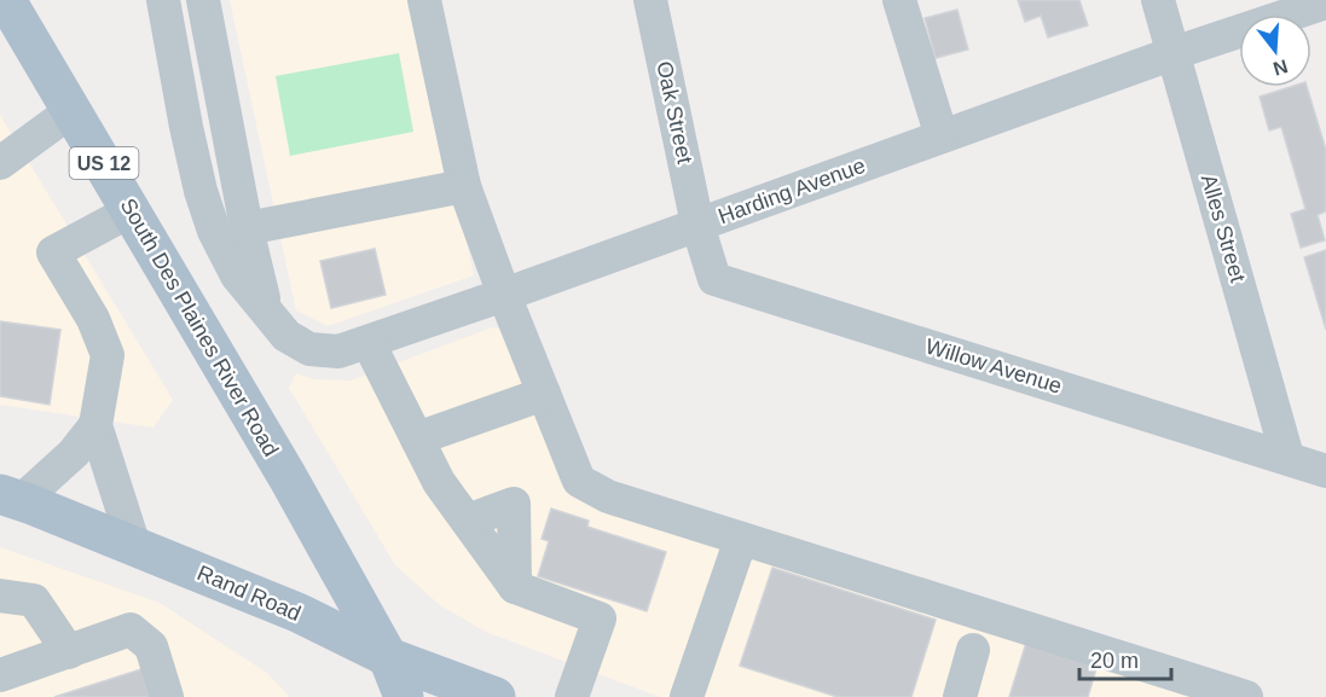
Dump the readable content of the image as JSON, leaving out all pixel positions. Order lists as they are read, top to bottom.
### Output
{
  "streets": {
    "main road": ["US 12", "South Des Plaines River Road", "Rand Road"],
    "street": [
      "Oak Street",
      "Harding Avenue",
      "Alles Street",
      "Willow Avenue"
    ]
  },
  "crossings": [
    ["Oak Street", "Harding Avenue"],
    ["Oak Street", "Willow Avenue"],
    ["Harding Avenue", "Alles Street"],
    ["Harding Avenue", "Willow Avenue"],
    ["Alles Street", "Willow Avenue"],
    ["South Des Plaines River Road", "Rand Road"]
  ],
  "scale_bar": "20 m",
  "north": "bottom"
}
